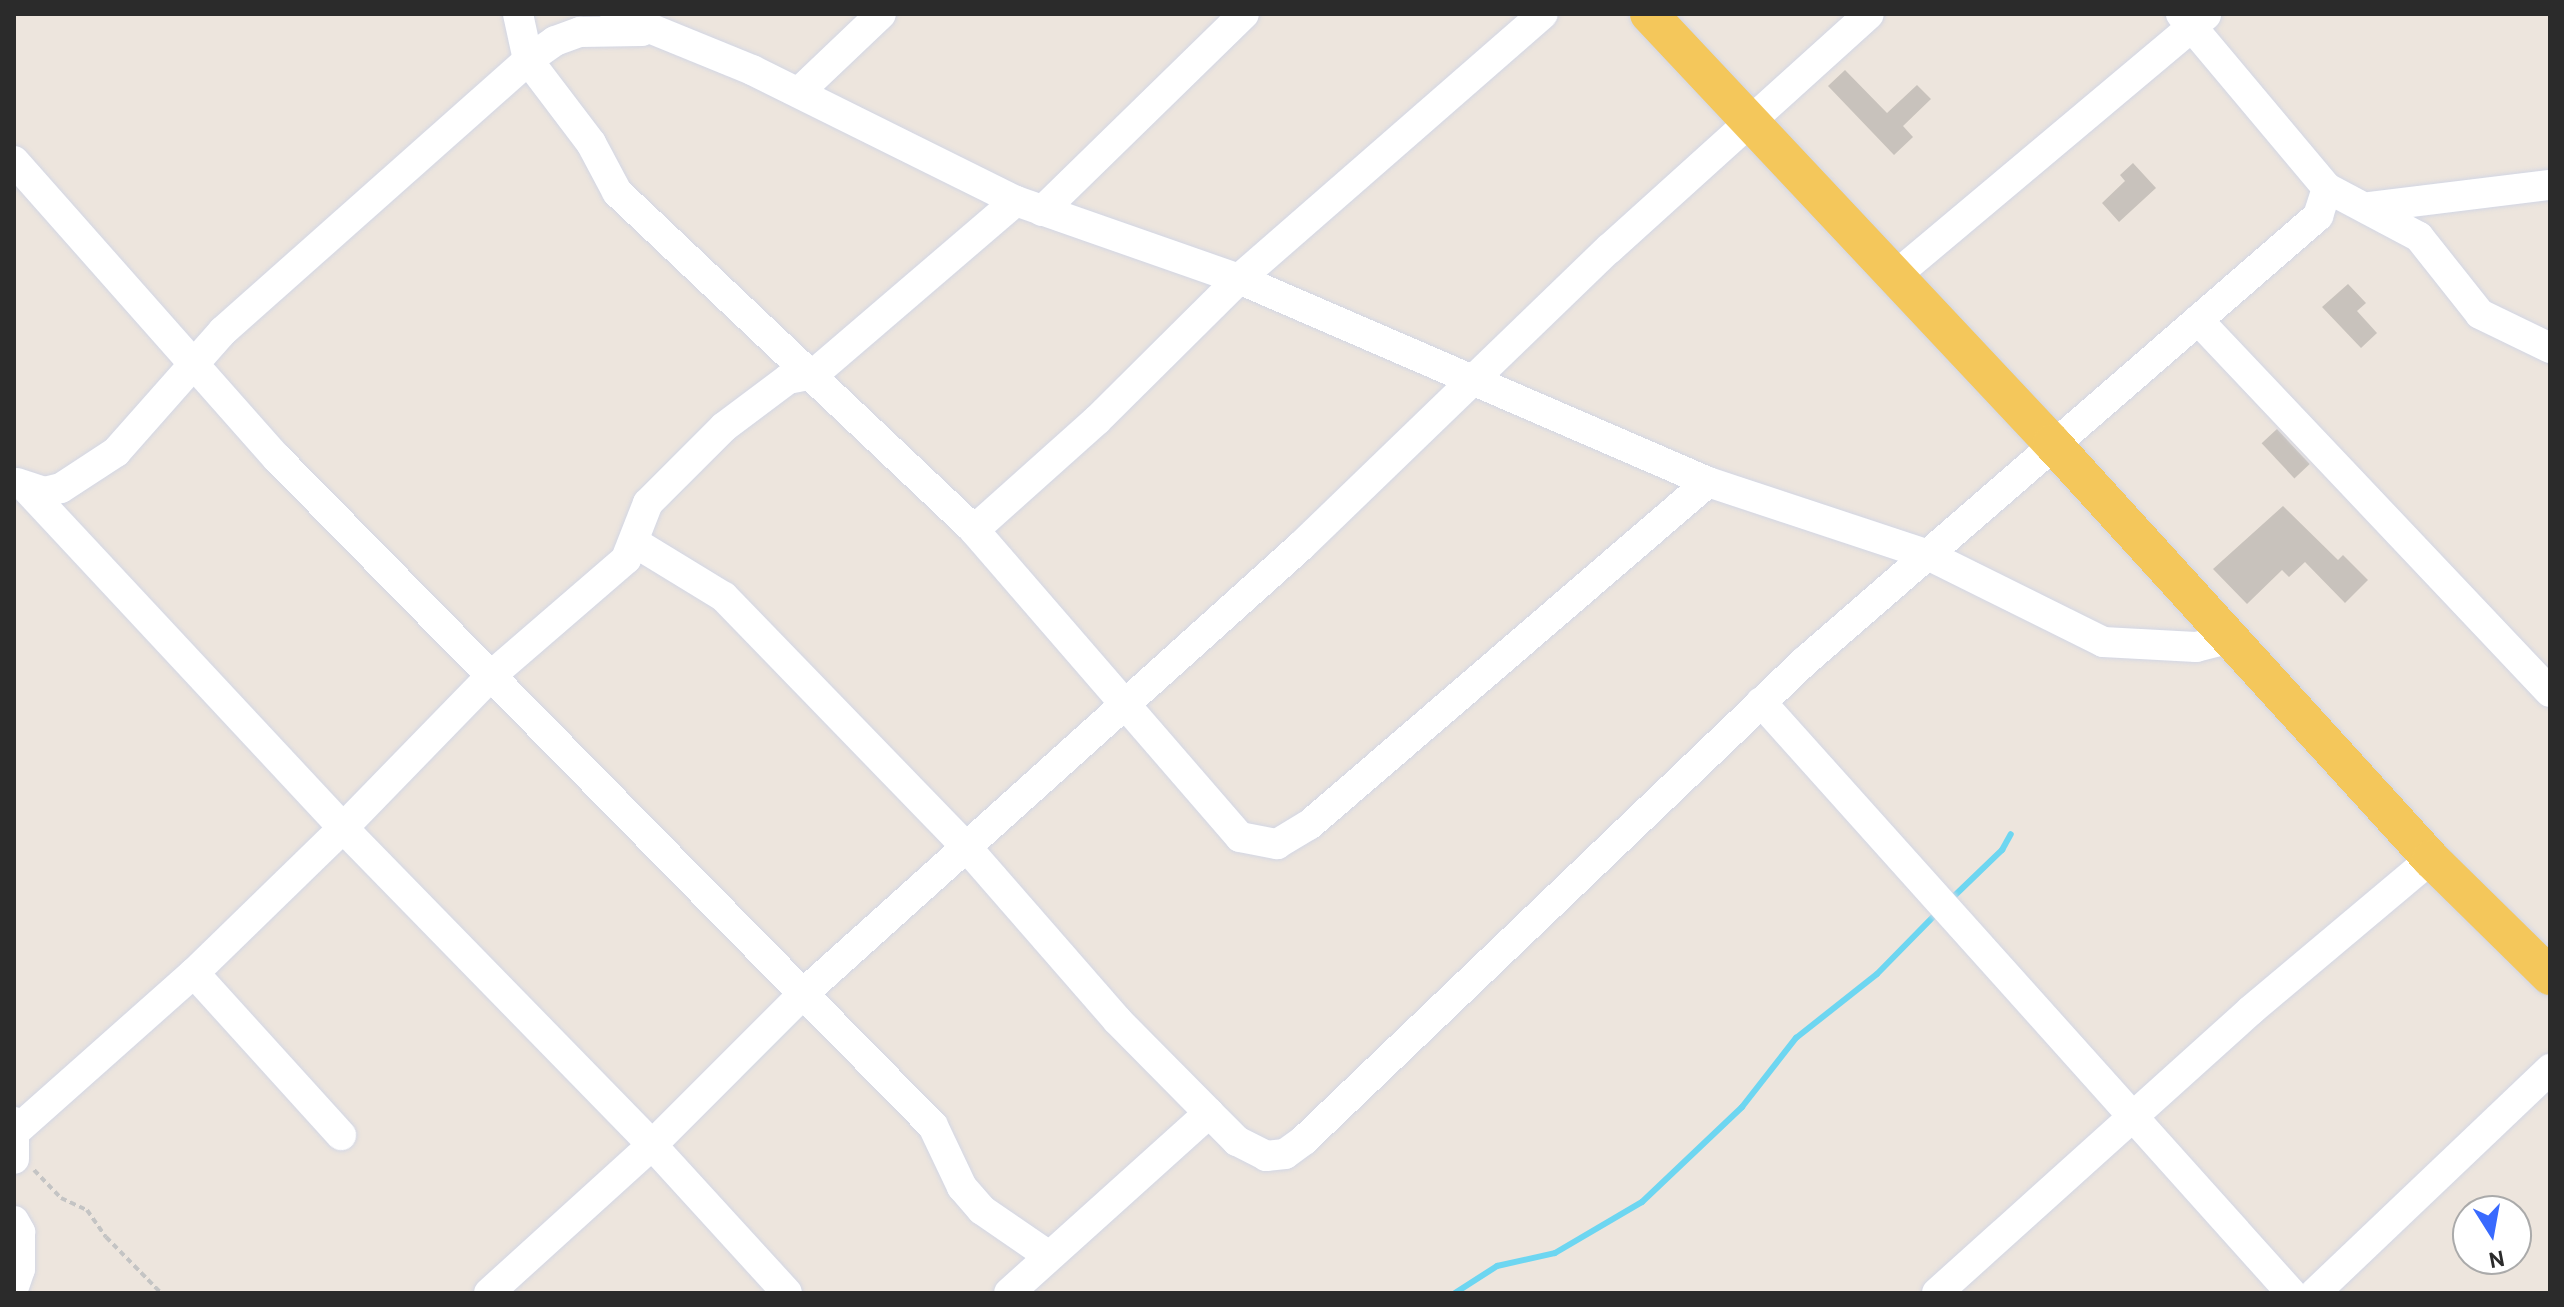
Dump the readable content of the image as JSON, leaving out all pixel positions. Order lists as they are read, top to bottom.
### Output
{
  "north": "bottom"
}
